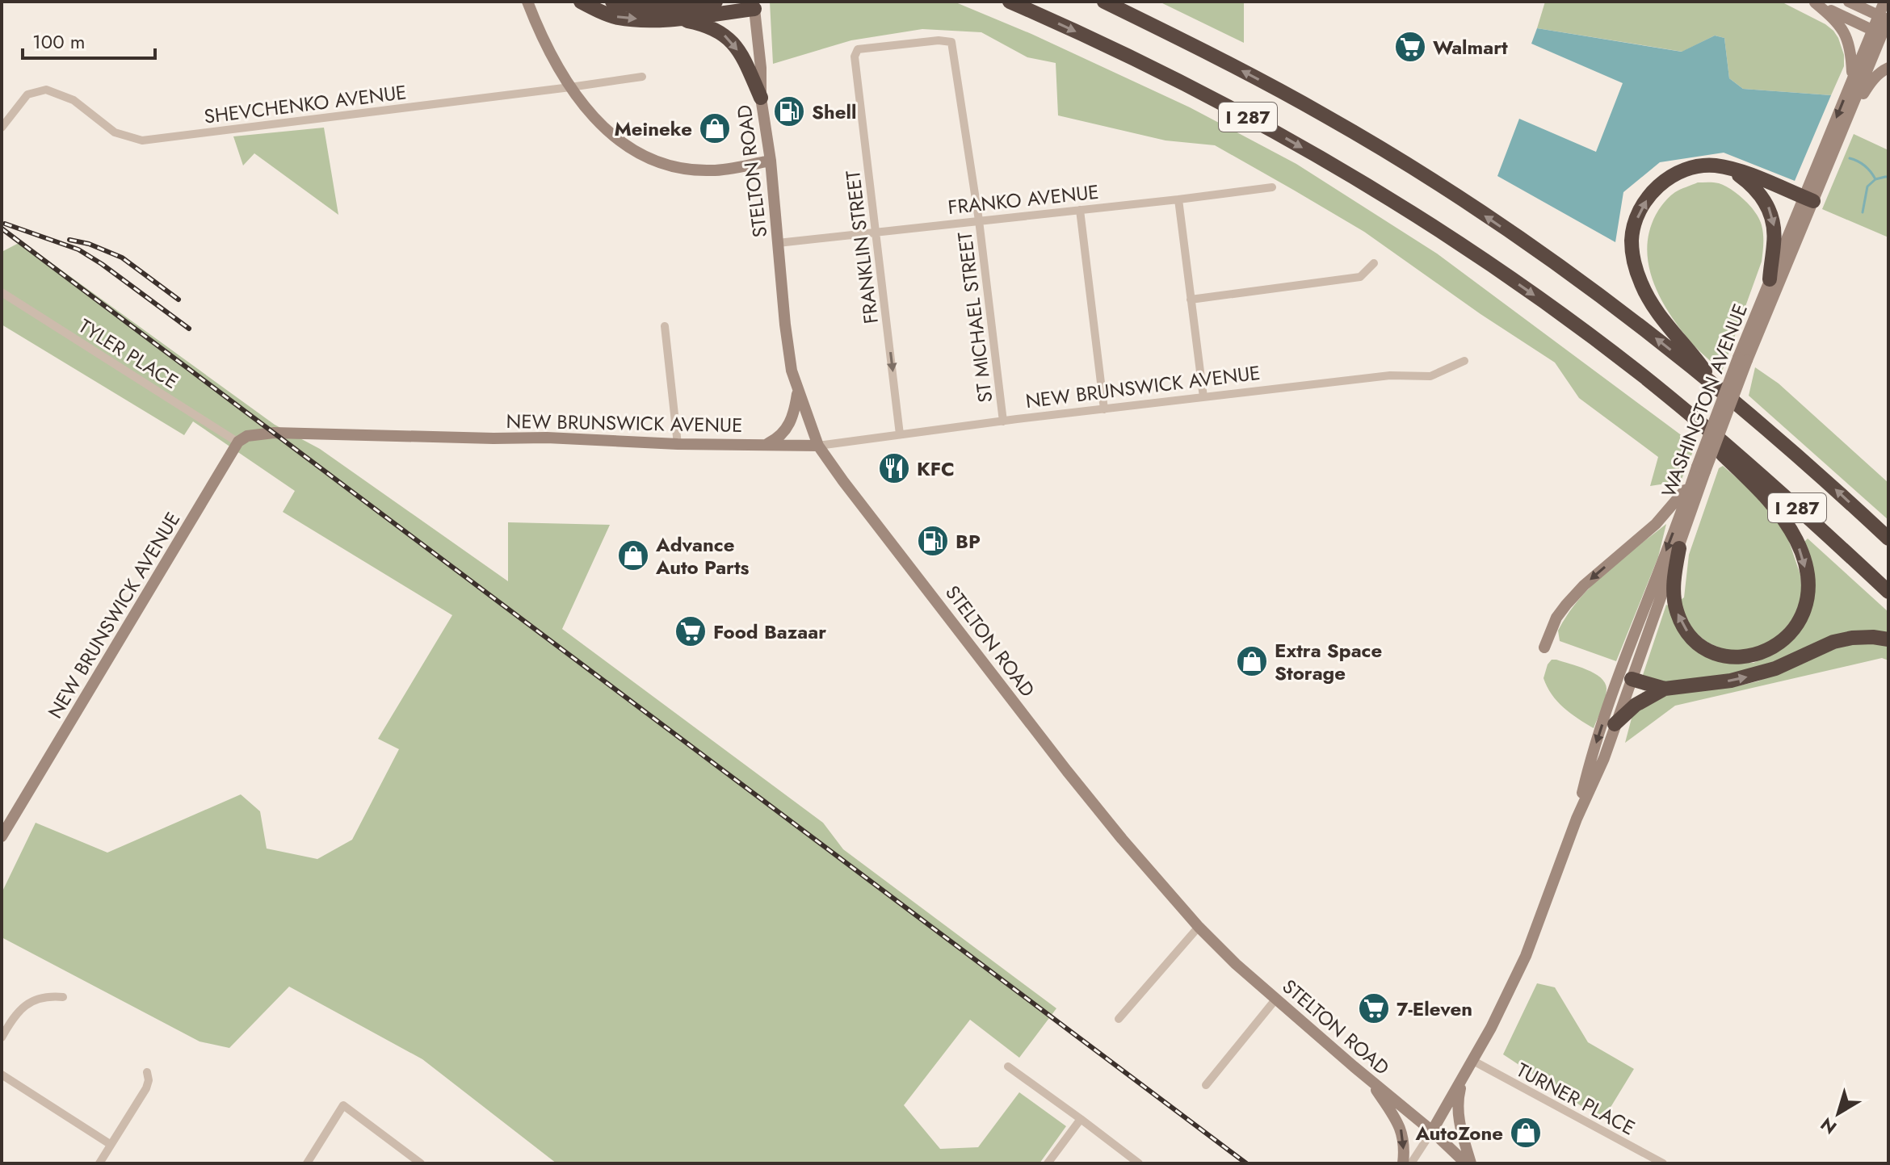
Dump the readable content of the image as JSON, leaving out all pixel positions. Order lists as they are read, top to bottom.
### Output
{
  "streets": {
    "highway": ["I 287"],
    "main road": ["STELTON ROAD", "NEW BRUNSWICK AVENUE", "WASHINGTON AVENUE"],
    "street": [
      "SHEVCHENKO AVENUE",
      "FRANKO AVENUE",
      "FRANKLIN STREET",
      "ST MICHAEL STREET",
      "TYLER PLACE",
      "TURNER PLACE"
    ]
  },
  "crossings": [
    ["STELTON ROAD", "FRANKO AVENUE"],
    ["STELTON ROAD", "NEW BRUNSWICK AVENUE"],
    ["STELTON ROAD", "WASHINGTON AVENUE"],
    ["FRANKO AVENUE", "FRANKLIN STREET"],
    ["FRANKO AVENUE", "ST MICHAEL STREET"],
    ["FRANKLIN STREET", "ST MICHAEL STREET"],
    ["FRANKLIN STREET", "NEW BRUNSWICK AVENUE"],
    ["ST MICHAEL STREET", "NEW BRUNSWICK AVENUE"],
    ["TYLER PLACE", "NEW BRUNSWICK AVENUE"],
    ["WASHINGTON AVENUE", "TURNER PLACE"]
  ],
  "one_way": ["FRANKLIN STREET"],
  "places": {
    "supermarket": ["Walmart", "Food Bazaar", "7-Eleven"],
    "fuel station": ["Shell", "BP"],
    "shop": [
      "Meineke",
      "Advance Auto Parts",
      "Extra Space Storage",
      "AutoZone"
    ],
    "restaurant": ["KFC"]
  },
  "scale_bar": "100 m",
  "north": "bottom left"
}
